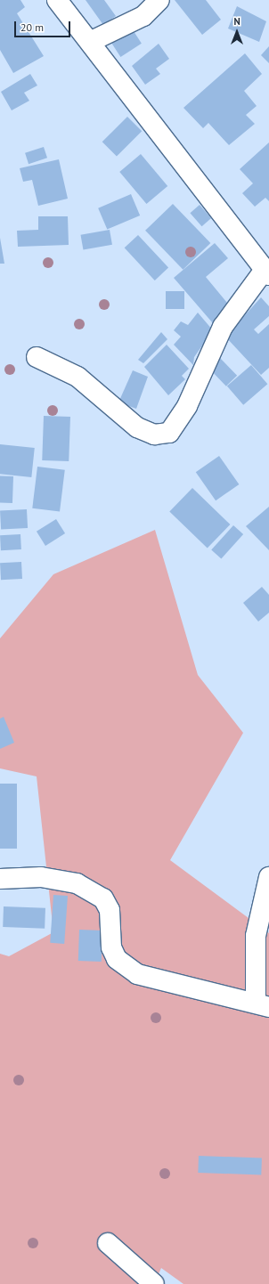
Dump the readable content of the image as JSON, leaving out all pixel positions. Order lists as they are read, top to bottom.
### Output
{
  "scale_bar": "20 m",
  "north": "top"
}
